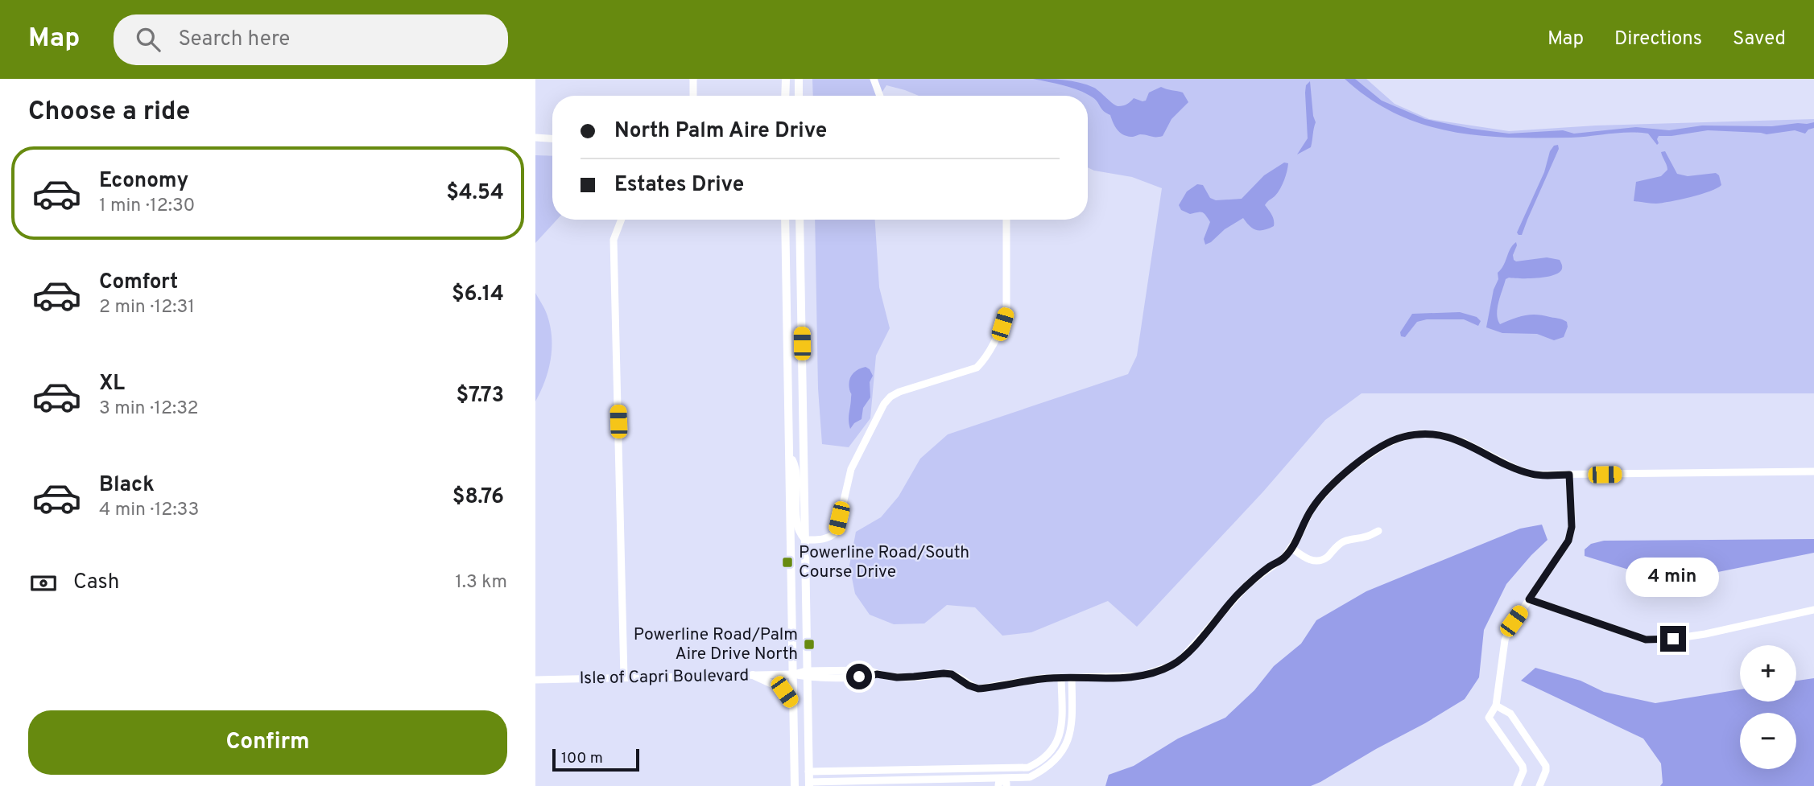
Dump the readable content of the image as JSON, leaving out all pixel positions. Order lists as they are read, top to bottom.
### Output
{
  "streets": {
    "street": ["Isle of Capri Boulevard"]
  },
  "places": {
    "transit": ["Powerline Road/South Course Drive", "Powerline Road/Palm Aire Drive North"]
  },
  "scale_bar": "100 m",
  "page": {
    "header": "Map",
    "search": "Search here",
    "nav": ["Map", "Directions", "Saved"],
    "heading": "Choose a ride",
    "banner": ["North Palm Aire Drive", "Estates Drive"],
    "list": [
      {
        "name": "Economy",
        "note": "1 min · 12:30",
        "value": "$4.54"
      },
      {
        "name": "Comfort",
        "note": "2 min · 12:31",
        "value": "$6.14"
      },
      {
        "name": "XL",
        "note": "3 min · 12:32",
        "value": "$7.73"
      },
      {
        "name": "Black",
        "note": "4 min · 12:33",
        "value": "$8.76"
      }
    ],
    "pay": ["Cash", "1.3 km"],
    "bubble": "4 min",
    "map_buttons": ["+", "−"],
    "buttons": "Confirm",
    "scale": "100 m"
  }
}
